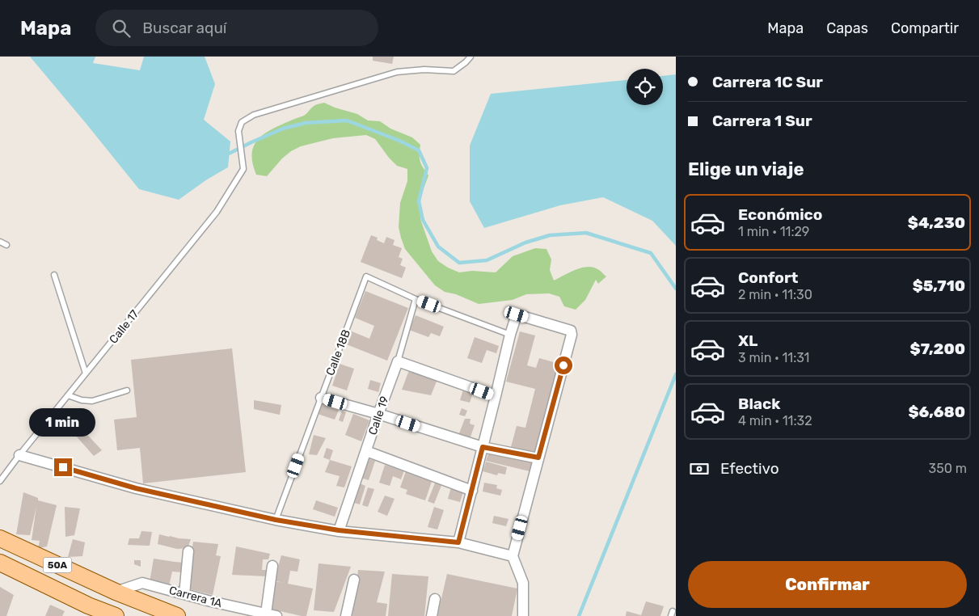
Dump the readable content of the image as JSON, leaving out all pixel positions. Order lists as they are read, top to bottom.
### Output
{
  "streets": {
    "main road": ["50A"],
    "street": ["Calle 19", "Carrera 1A"],
    "lane": ["Calle 17", "Calle 18B"]
  },
  "crossings": [
    ["Calle 18B", "Calle 19"],
    ["50A", "Carrera 1A"]
  ],
  "page": {
    "header": "Mapa",
    "search": "Buscar aquí",
    "nav": ["Mapa", "Capas", "Compartir"],
    "banner": ["Carrera 1C Sur", "Carrera 1 Sur"],
    "heading": "Elige un viaje",
    "list": [
      {
        "name": "Económico",
        "note": "1 min · 11:29",
        "value": "$4,230"
      },
      {
        "name": "Confort",
        "note": "2 min · 11:30",
        "value": "$5,710"
      },
      {
        "name": "XL",
        "note": "3 min · 11:31",
        "value": "$7,200"
      },
      {
        "name": "Black",
        "note": "4 min · 11:32",
        "value": "$6,680"
      }
    ],
    "bubble": "1 min",
    "pay": ["Efectivo", "350 m"],
    "buttons": "Confirmar"
  }
}
